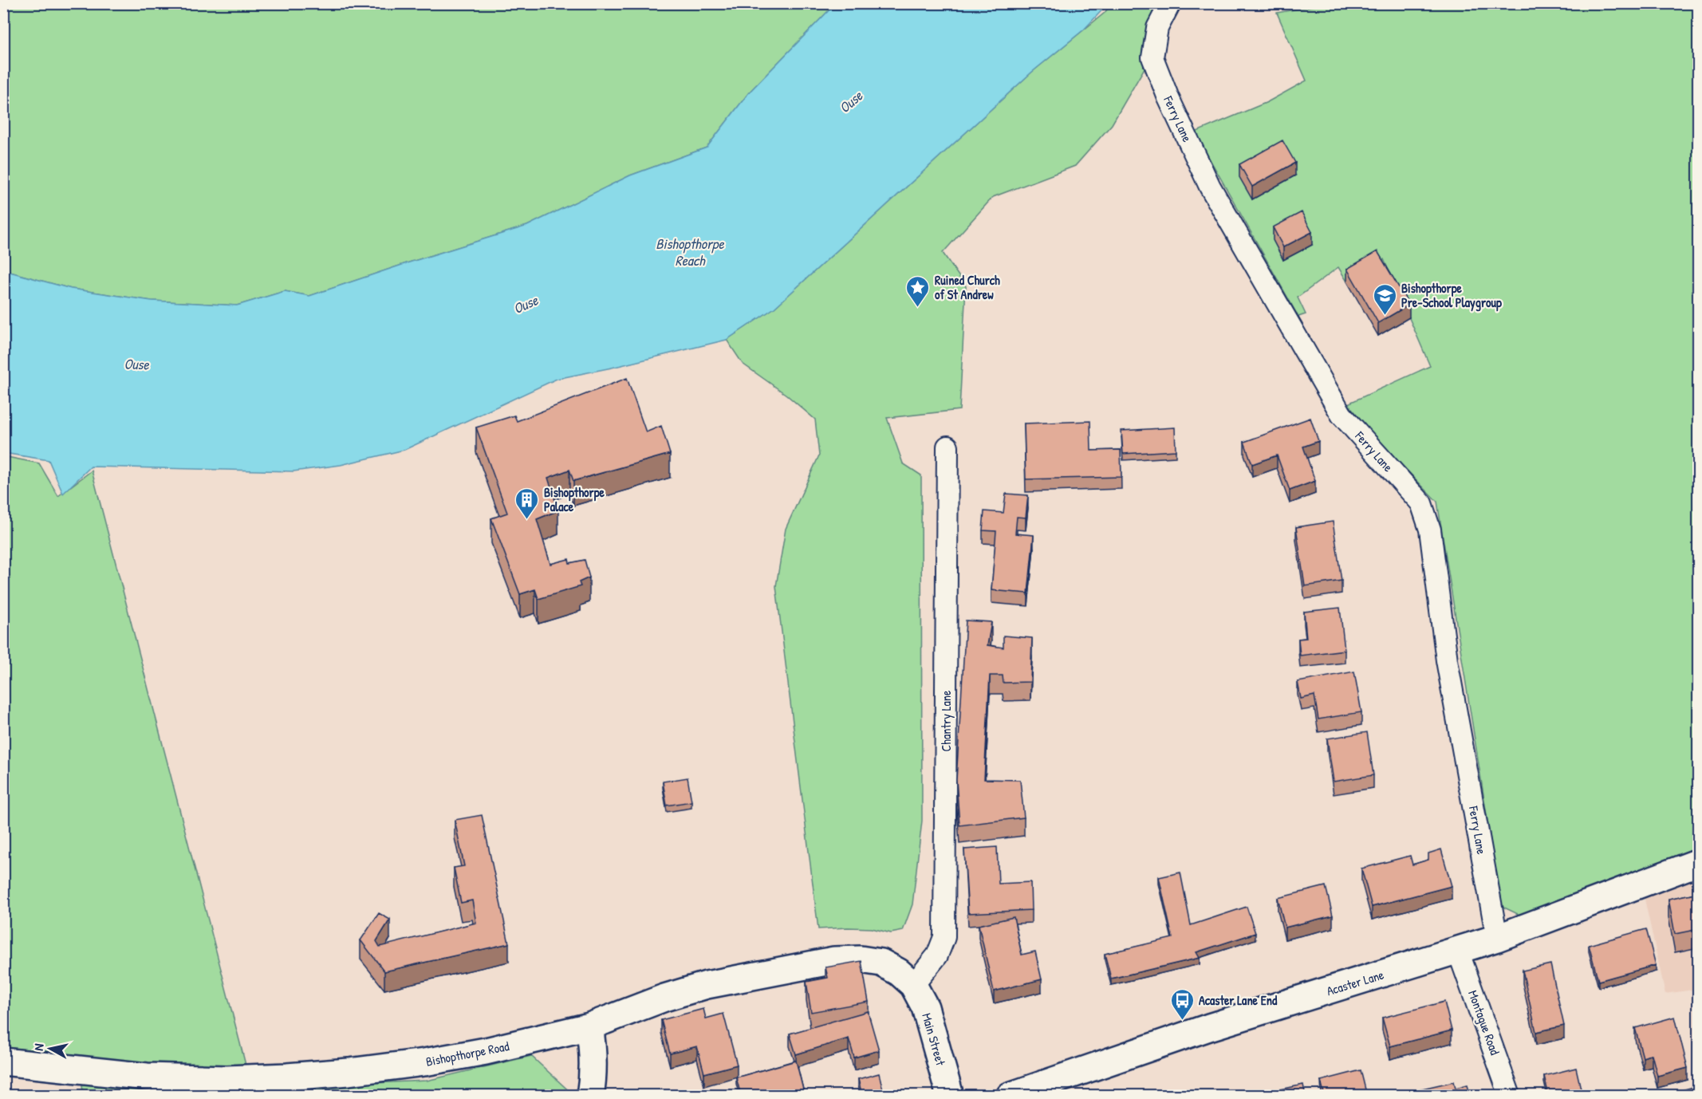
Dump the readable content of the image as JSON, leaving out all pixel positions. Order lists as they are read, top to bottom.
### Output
{
  "streets": {
    "street": [
      "Ferry Lane",
      "Chantry Lane",
      "Acaster Lane",
      "Montague Road",
      "Main Street",
      "Bishopthorpe Road"
    ]
  },
  "crossings": [
    ["Ferry Lane", "Acaster Lane"],
    ["Chantry Lane", "Main Street"],
    ["Chantry Lane", "Bishopthorpe Road"],
    ["Acaster Lane", "Montague Road"],
    ["Main Street", "Bishopthorpe Road"]
  ],
  "water": ["Ouse", "Bishopthorpe Reach"],
  "places": {
    "place": ["Ruined Church of St Andrew"],
    "school or university": ["Bishopthorpe Pre-School Playgroup"],
    "building": ["Bishopthorpe Palace"],
    "bus stop": ["Acaster Lane End"]
  },
  "north": "left"
}
